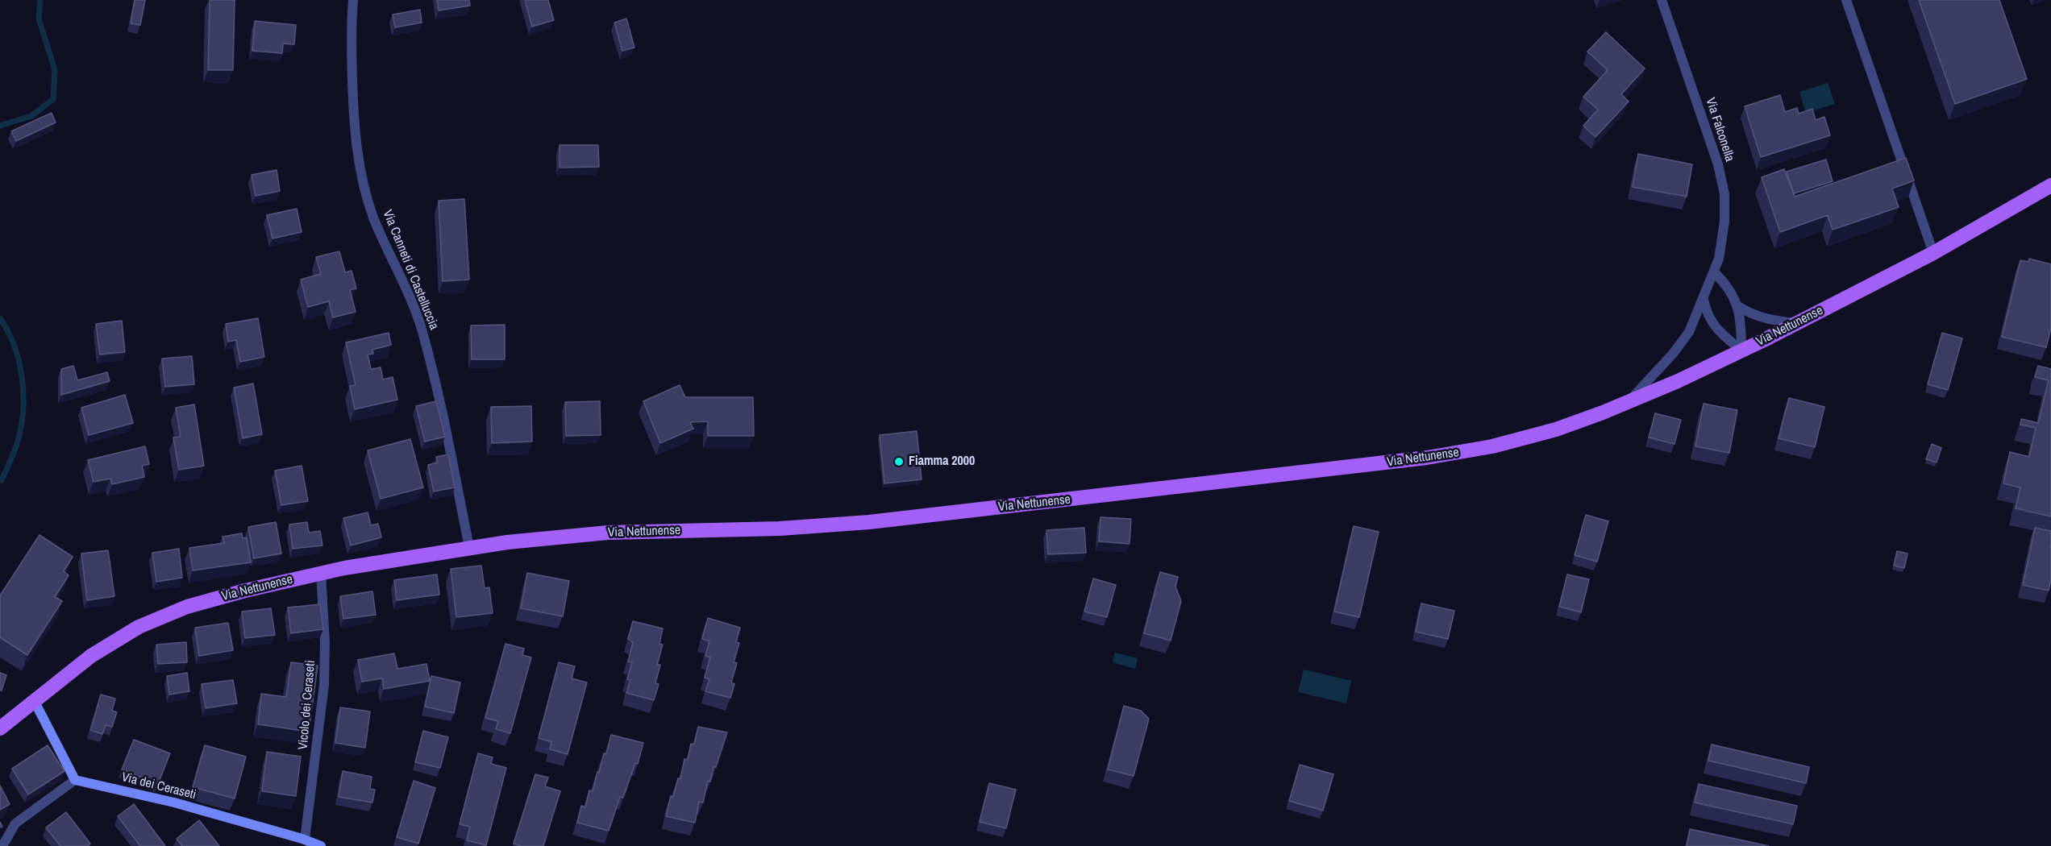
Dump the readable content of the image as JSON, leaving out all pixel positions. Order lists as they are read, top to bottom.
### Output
{
  "streets": {
    "main road": ["Via Nettunense"],
    "street": [
      "Via Falconella",
      "Via Canneti di Castelluccia",
      "Vicolo dei Ceraseti",
      "Via dei Ceraseti"
    ]
  },
  "crossings": [
    ["Via Falconella", "Via Nettunense"],
    ["Via Canneti di Castelluccia", "Via Nettunense"],
    ["Via Nettunense", "Vicolo dei Ceraseti"],
    ["Vicolo dei Ceraseti", "Via dei Ceraseti"]
  ],
  "places": ["Fiamma 2000"]
}
